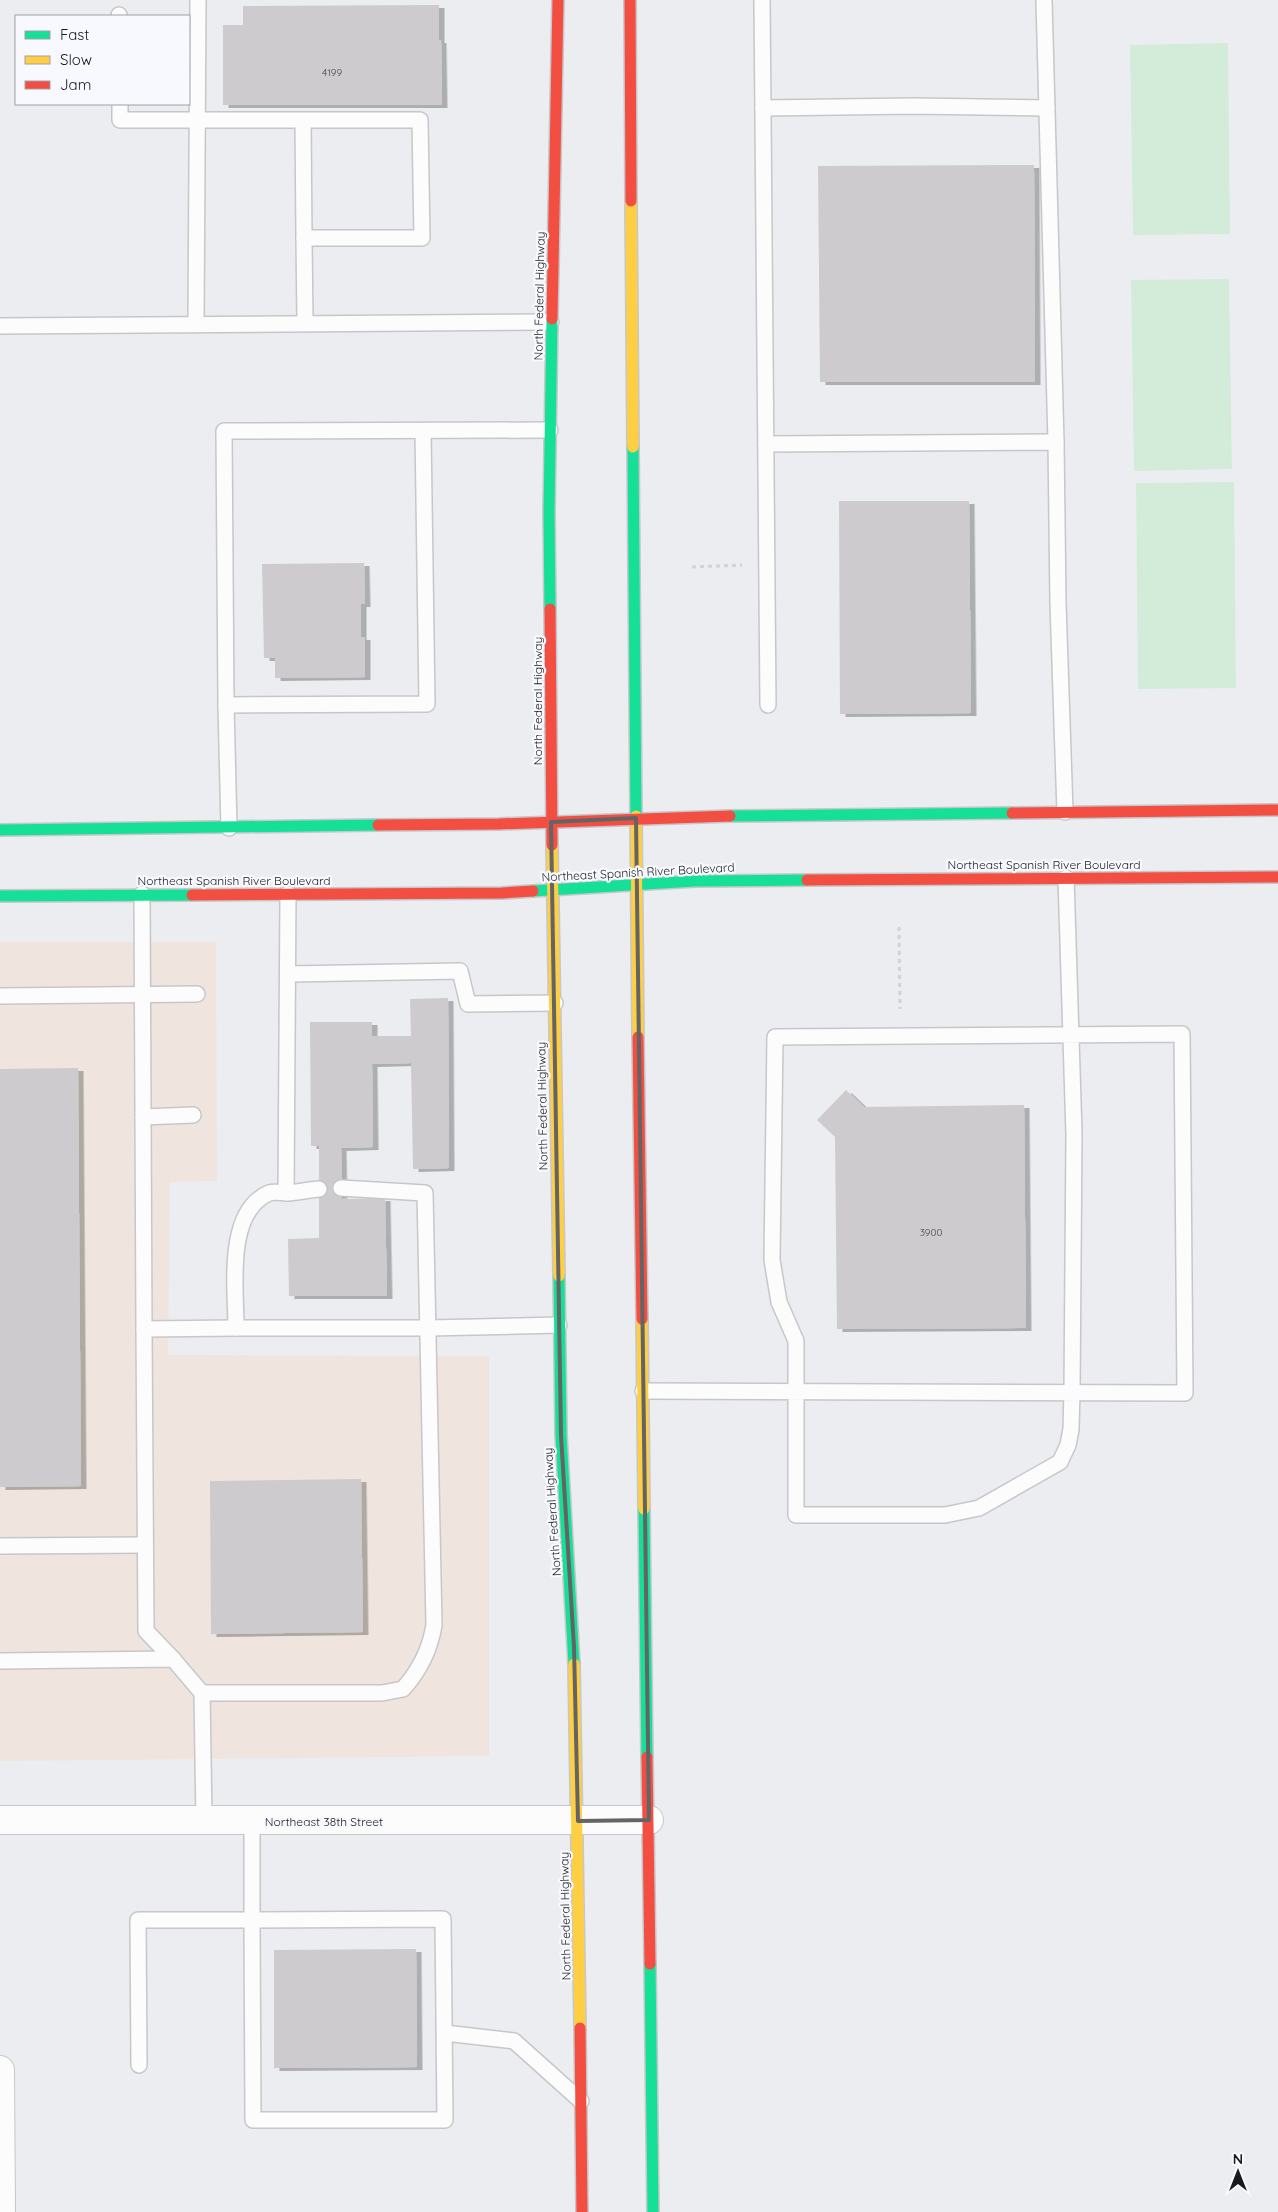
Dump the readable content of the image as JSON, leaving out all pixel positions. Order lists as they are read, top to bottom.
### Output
{
  "streets": {
    "main road": ["North Federal Highway", "Northeast Spanish River Boulevard"],
    "street": ["Northeast 38th Street"]
  },
  "crossings": [
    ["North Federal Highway", "Northeast Spanish River Boulevard"],
    ["North Federal Highway", "Northeast 38th Street"]
  ],
  "house_numbers": ["4199", "3900"],
  "legend": ["Fast", "Slow", "Jam"],
  "north": "top"
}
